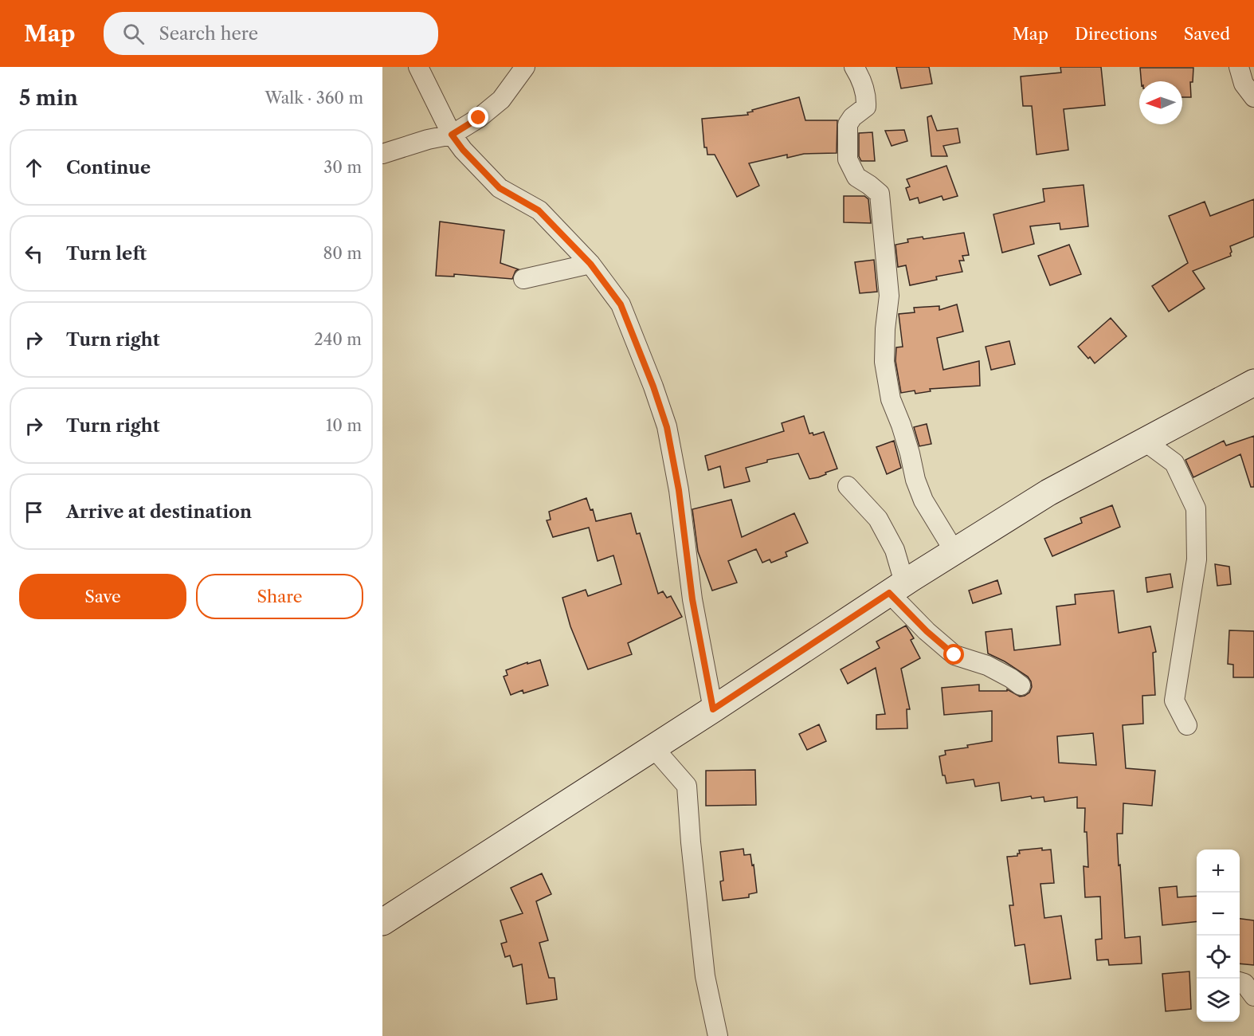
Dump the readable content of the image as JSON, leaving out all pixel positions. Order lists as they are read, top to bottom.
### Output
{
  "north": "left",
  "page": {
    "header": "Map",
    "search": "Search here",
    "nav": ["Map", "Directions", "Saved"],
    "heading": ["5 min", "Walk · 360 m"],
    "list": [
      ["Continue", "30 m"],
      ["Turn left", "80 m"],
      ["Turn right", "240 m"],
      ["Turn right", "10 m"],
      "Arrive at destination"
    ],
    "buttons": ["Save", "Share"],
    "map_buttons": ["+", "−"]
  }
}
